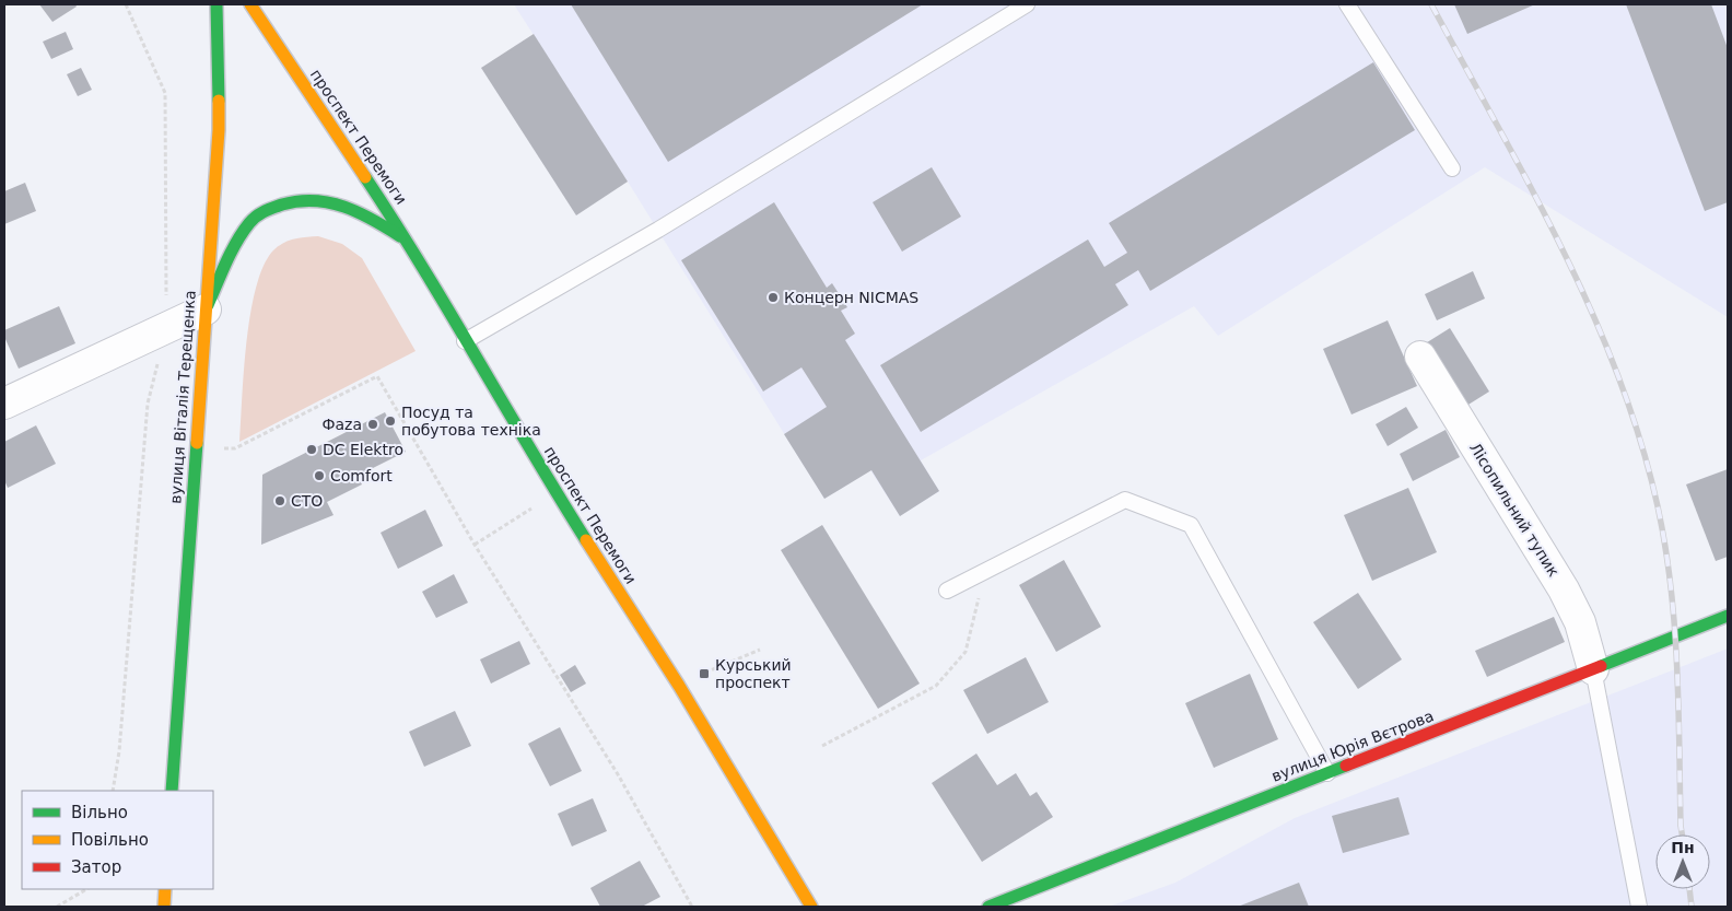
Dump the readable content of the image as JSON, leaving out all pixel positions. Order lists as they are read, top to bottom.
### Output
{
  "streets": {
    "street": [
      "проспект Перемоги",
      "вулиця Віталія Терещенка",
      "Лісопильний тупик",
      "вулиця Юрія Вєтрова"
    ]
  },
  "crossings": [
    ["Лісопильний тупик", "вулиця Юрія Вєтрова"]
  ],
  "places": {
    "other": [
      "Концерн NICMAS",
      "Посуд та побутова техніка",
      "Фаzа",
      "DC Elektro",
      "Comfort",
      "СТО"
    ],
    "transit": ["Курський проспект"]
  },
  "legend": ["Вільно", "Повільно", "Затор"],
  "north": "top"
}
